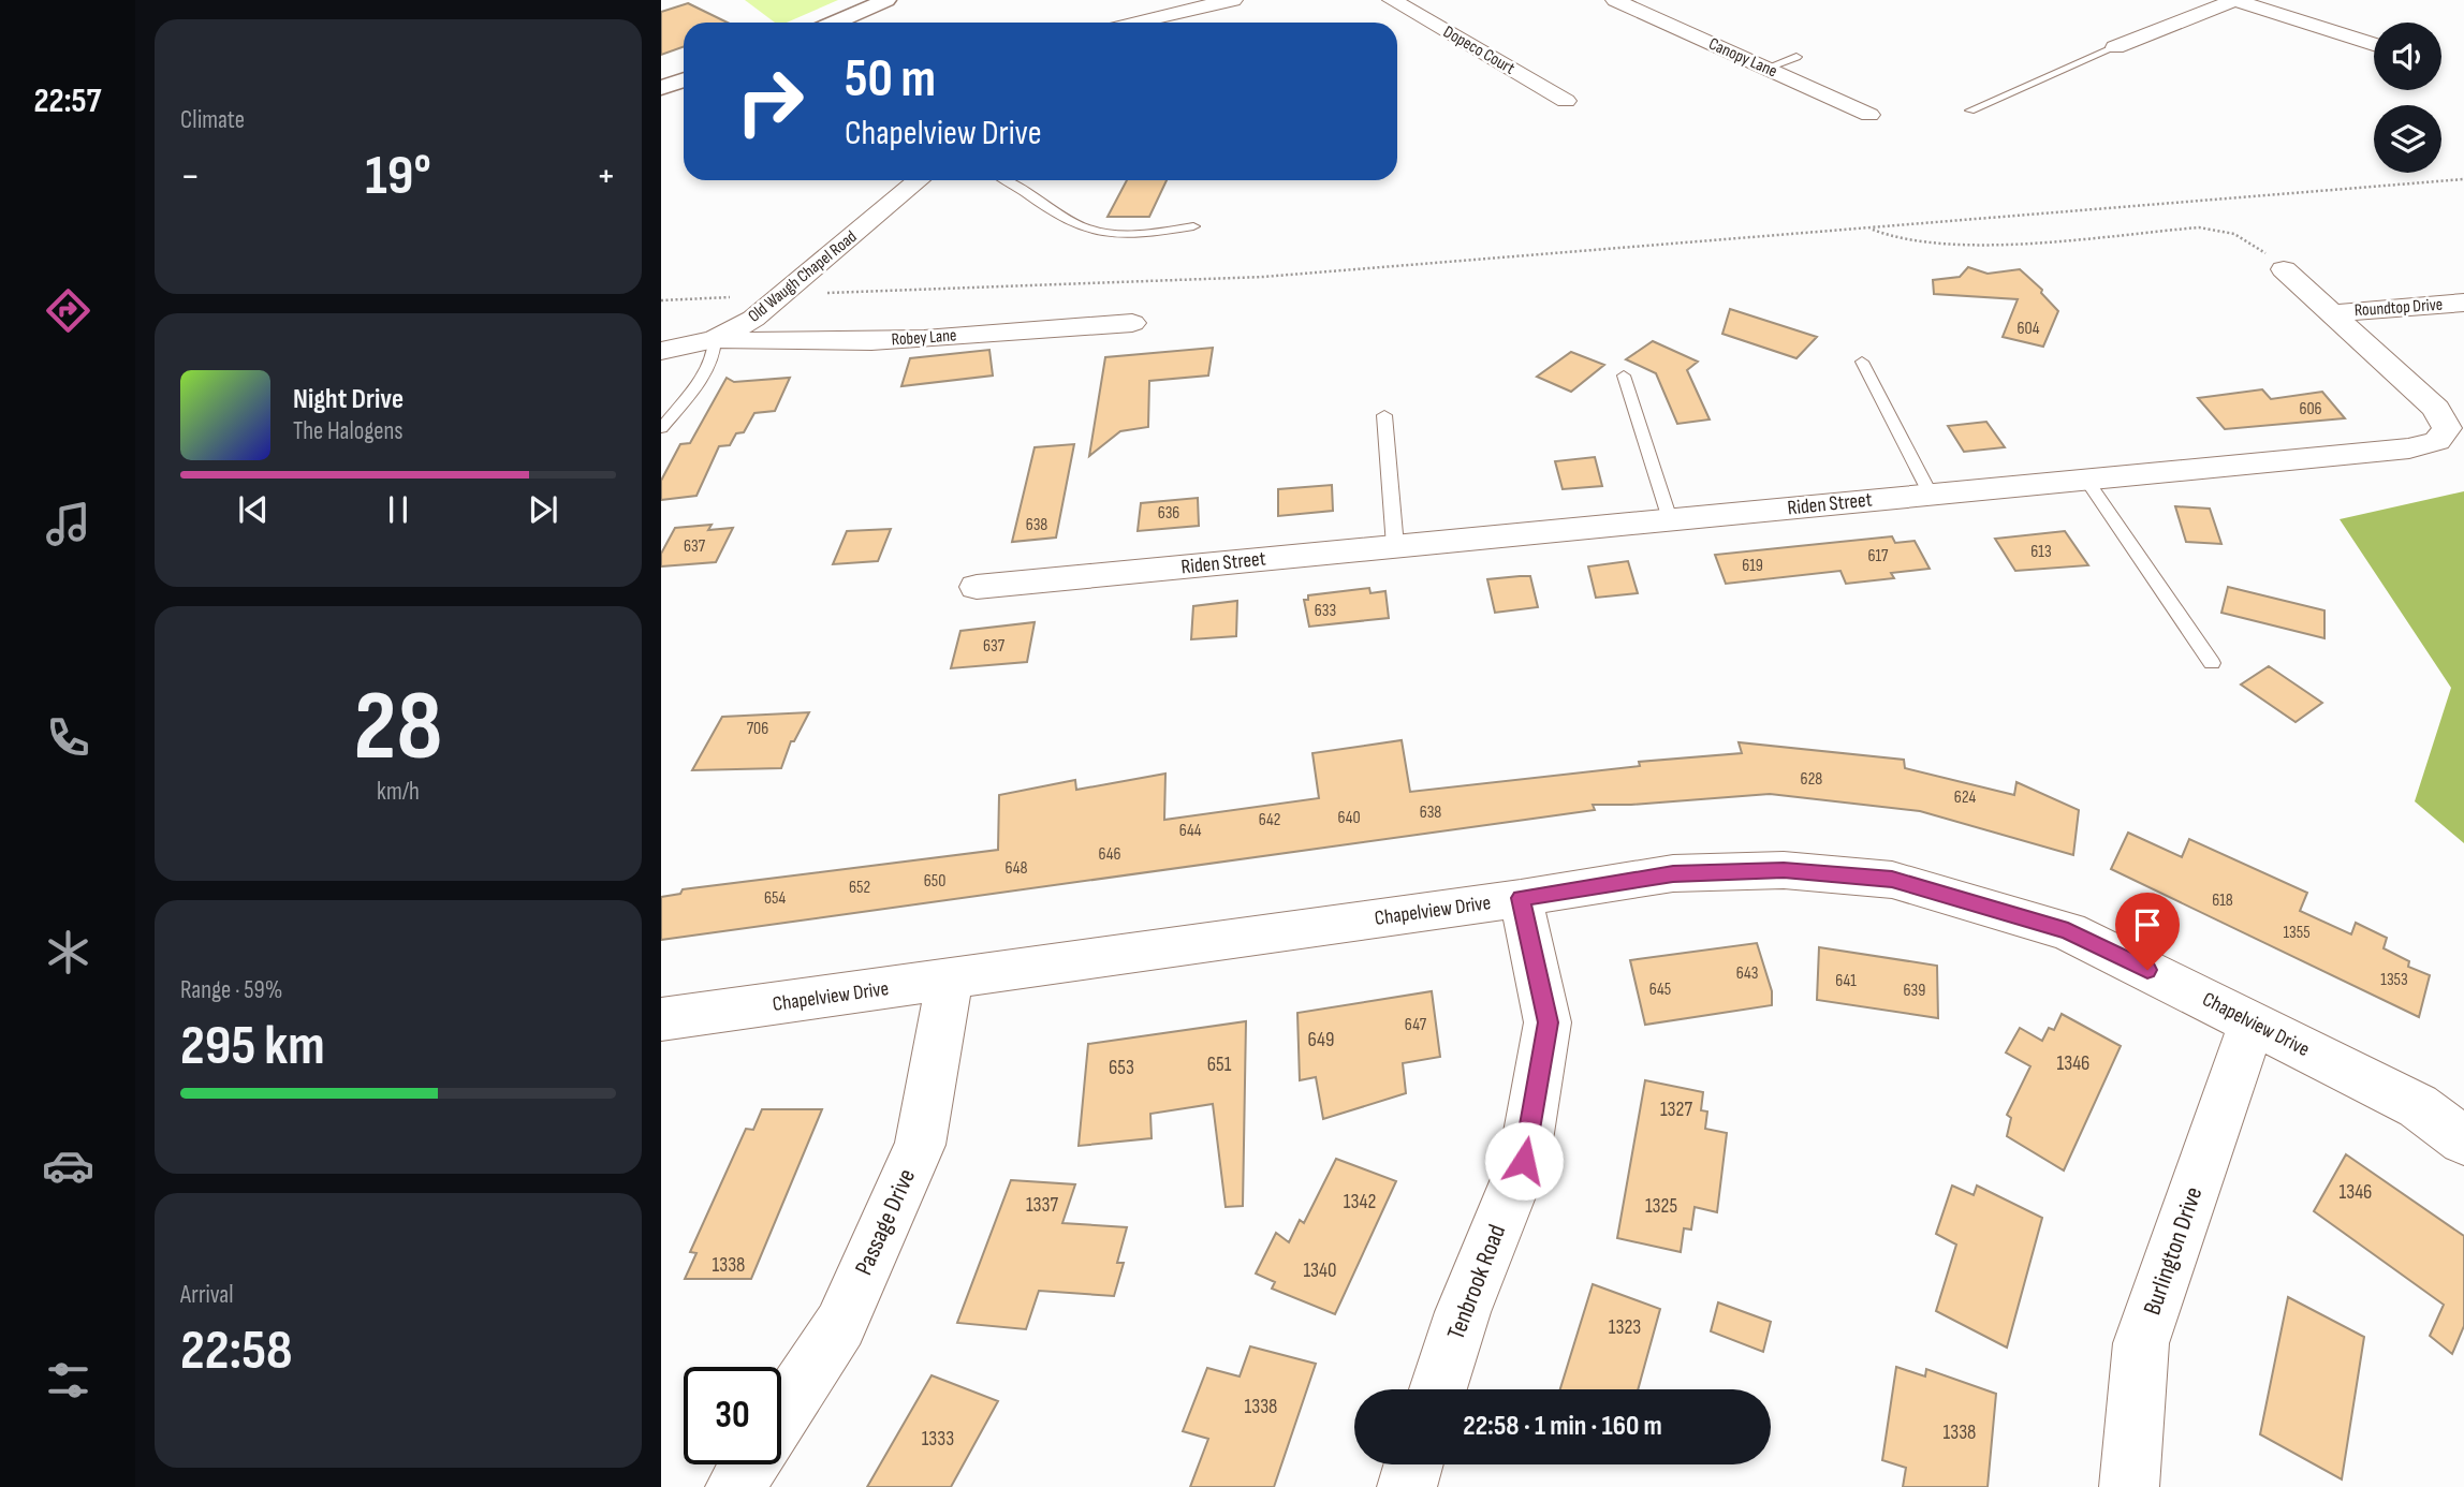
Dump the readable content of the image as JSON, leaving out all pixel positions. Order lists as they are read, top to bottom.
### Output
{
  "streets": {
    "street": [
      "Dopeco Court",
      "Canopy Lane",
      "Old Waugh Chapel Road",
      "Roundtop Drive",
      "Robey Lane",
      "Riden Street",
      "Chapelview Drive",
      "Passage Drive",
      "Burlington Drive",
      "Tenbrook Road"
    ]
  },
  "crossings": [
    ["Old Waugh Chapel Road", "Robey Lane"],
    ["Roundtop Drive", "Riden Street"],
    ["Chapelview Drive", "Passage Drive"],
    ["Chapelview Drive", "Burlington Drive"],
    ["Chapelview Drive", "Tenbrook Road"]
  ],
  "house_numbers": [
    "604",
    "606",
    "636",
    "638",
    "637",
    "613",
    "617",
    "619",
    "633",
    "637",
    "706",
    "628",
    "624",
    "638",
    "640",
    "642",
    "644",
    "646",
    "648",
    "650",
    "652",
    "654",
    "618",
    "1355",
    "643",
    "1353",
    "641",
    "645",
    "639",
    "647",
    "649",
    "1346",
    "651",
    "653",
    "1327",
    "1346",
    "1342",
    "1337",
    "1325",
    "1338",
    "1340",
    "1323",
    "1338",
    "1338",
    "1333"
  ],
  "page": {
    "tabs": "22:57",
    "tile": [
      "Climate",
      ["28", "km/h"],
      ["Range · 59%", "295 km"],
      ["Arrival", "22:58"]
    ],
    "turn": ["50 m", "Chapelview Drive"],
    "heat": ["−", "19°", "+"],
    "song": ["Night Drive", "The Halogens"],
    "limit": "30",
    "trip": "22:58 · 1 min · 160 m"
  }
}
